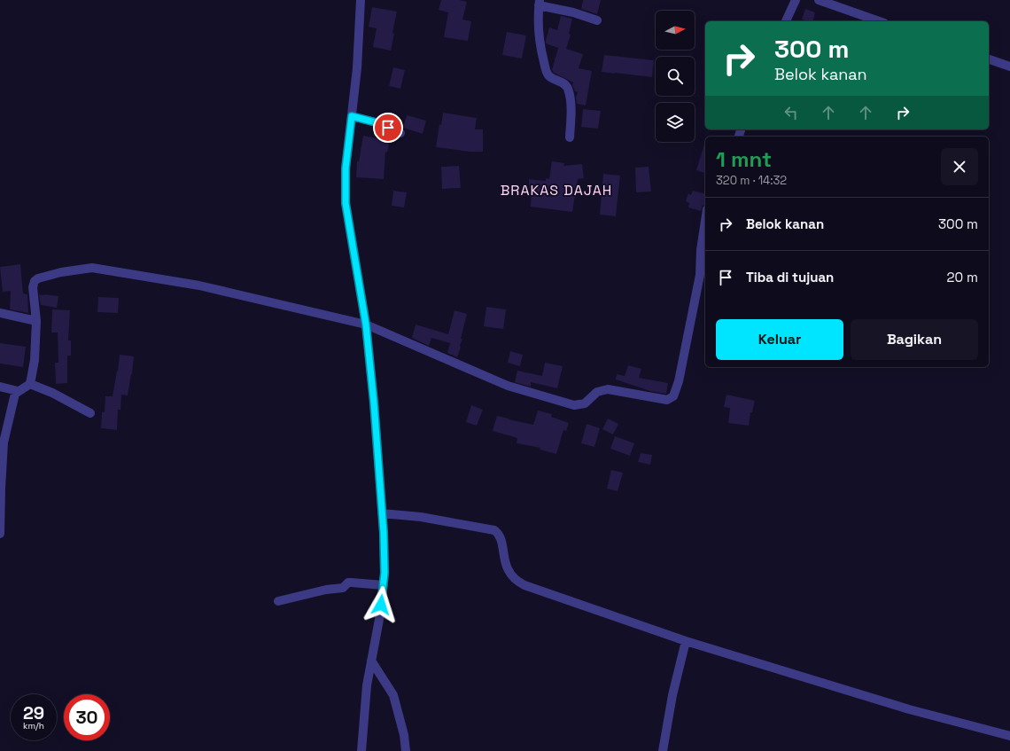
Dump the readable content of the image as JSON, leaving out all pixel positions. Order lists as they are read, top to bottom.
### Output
{
  "districts": ["BRAKAS DAJAH"],
  "north": "right",
  "page": {
    "turn": ["300 m", "Belok kanan"],
    "heading": ["1 mnt", "320 m · 14:32"],
    "list": [
      {
        "name": "Belok kanan",
        "value": "300 m"
      },
      {
        "name": "Tiba di tujuan",
        "value": "20 m"
      }
    ],
    "buttons": ["Keluar", "Bagikan"],
    "speed": "29 km/h",
    "limit": "30"
  }
}
